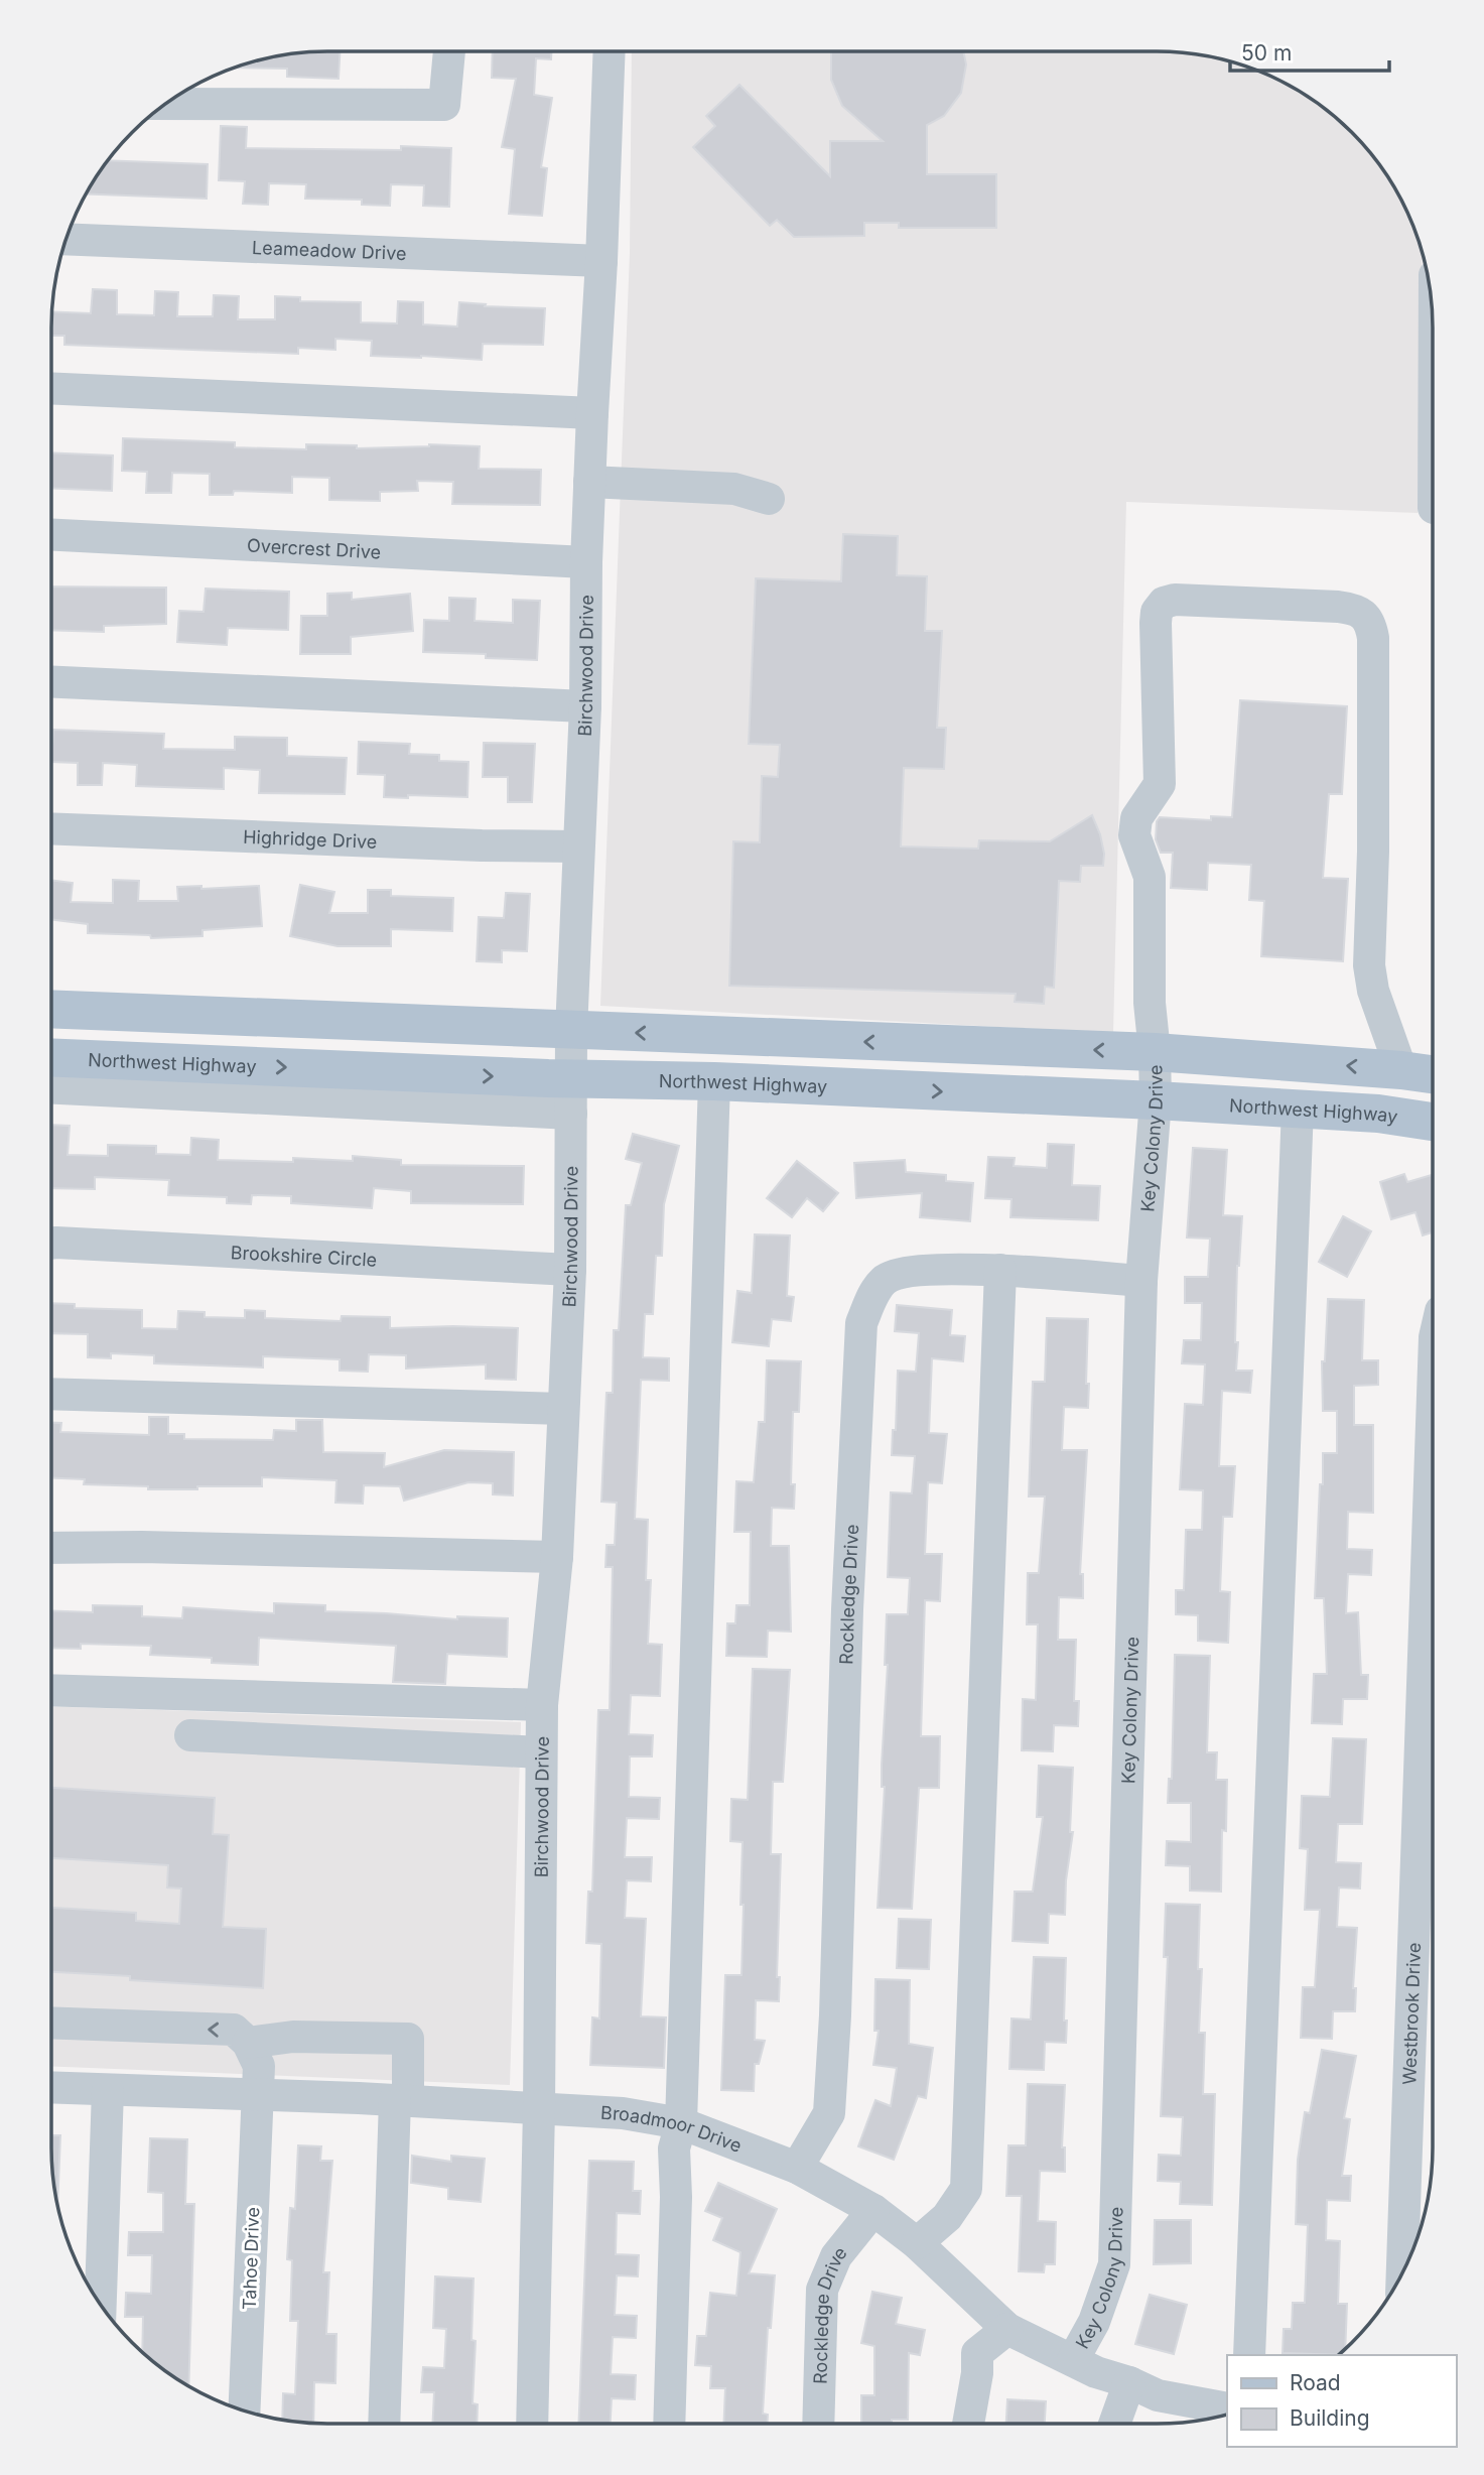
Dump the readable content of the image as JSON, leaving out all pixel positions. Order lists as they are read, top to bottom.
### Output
{
  "streets": {
    "main road": ["Northwest Highway"],
    "street": [
      "Leameadow Drive",
      "Overcrest Drive",
      "Birchwood Drive",
      "Highridge Drive",
      "Key Colony Drive",
      "Brookshire Circle",
      "Rockledge Drive",
      "Westbrook Drive",
      "Broadmoor Drive",
      "Tahoe Drive"
    ]
  },
  "crossings": [
    ["Leameadow Drive", "Birchwood Drive"],
    ["Overcrest Drive", "Birchwood Drive"],
    ["Birchwood Drive", "Highridge Drive"],
    ["Birchwood Drive", "Northwest Highway"],
    ["Birchwood Drive", "Brookshire Circle"],
    ["Birchwood Drive", "Broadmoor Drive"],
    ["Northwest Highway", "Key Colony Drive"],
    ["Key Colony Drive", "Rockledge Drive"],
    ["Key Colony Drive", "Broadmoor Drive"],
    ["Rockledge Drive", "Broadmoor Drive"],
    ["Broadmoor Drive", "Tahoe Drive"]
  ],
  "legend": ["Road", "Building"],
  "scale_bar": "50 m"
}
